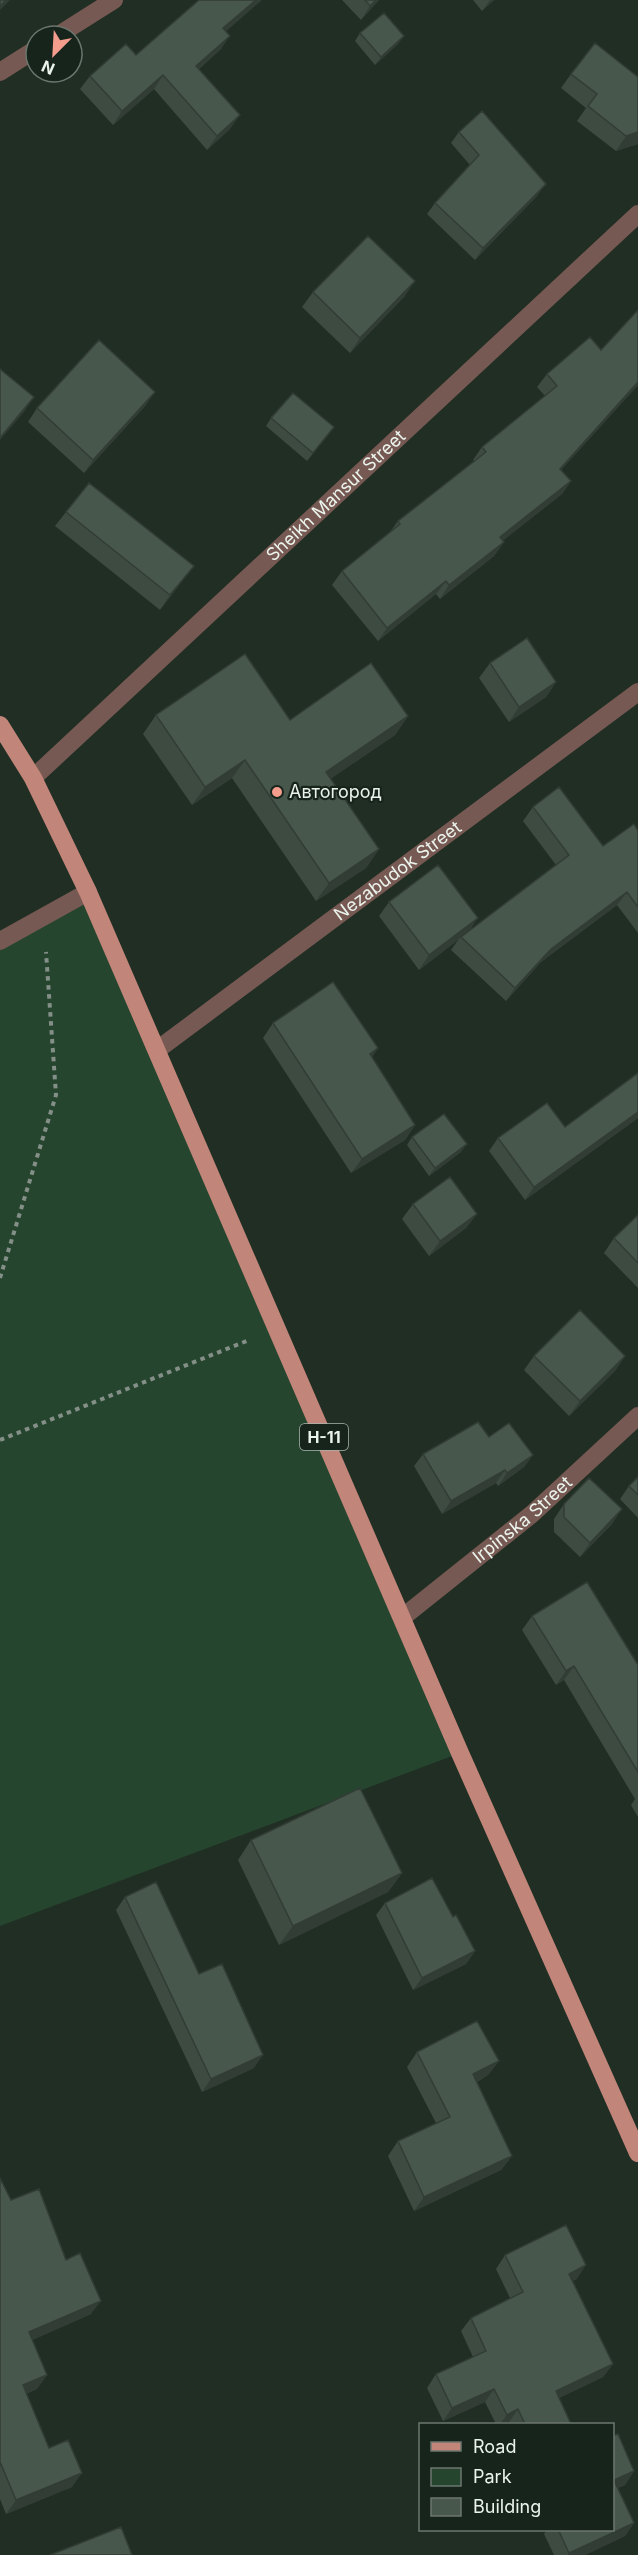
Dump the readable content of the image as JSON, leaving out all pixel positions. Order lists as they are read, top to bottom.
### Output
{
  "streets": {
    "main road": ["Н-11"],
    "street": ["Sheikh Mansur Street", "Nezabudok Street", "Irpinska Street"]
  },
  "crossings": [
    ["Sheikh Mansur Street", "Н-11"],
    ["Nezabudok Street", "Н-11"],
    ["Н-11", "Irpinska Street"]
  ],
  "places": ["Автогород"],
  "legend": ["Road", "Park", "Building"],
  "north": "bottom left"
}
